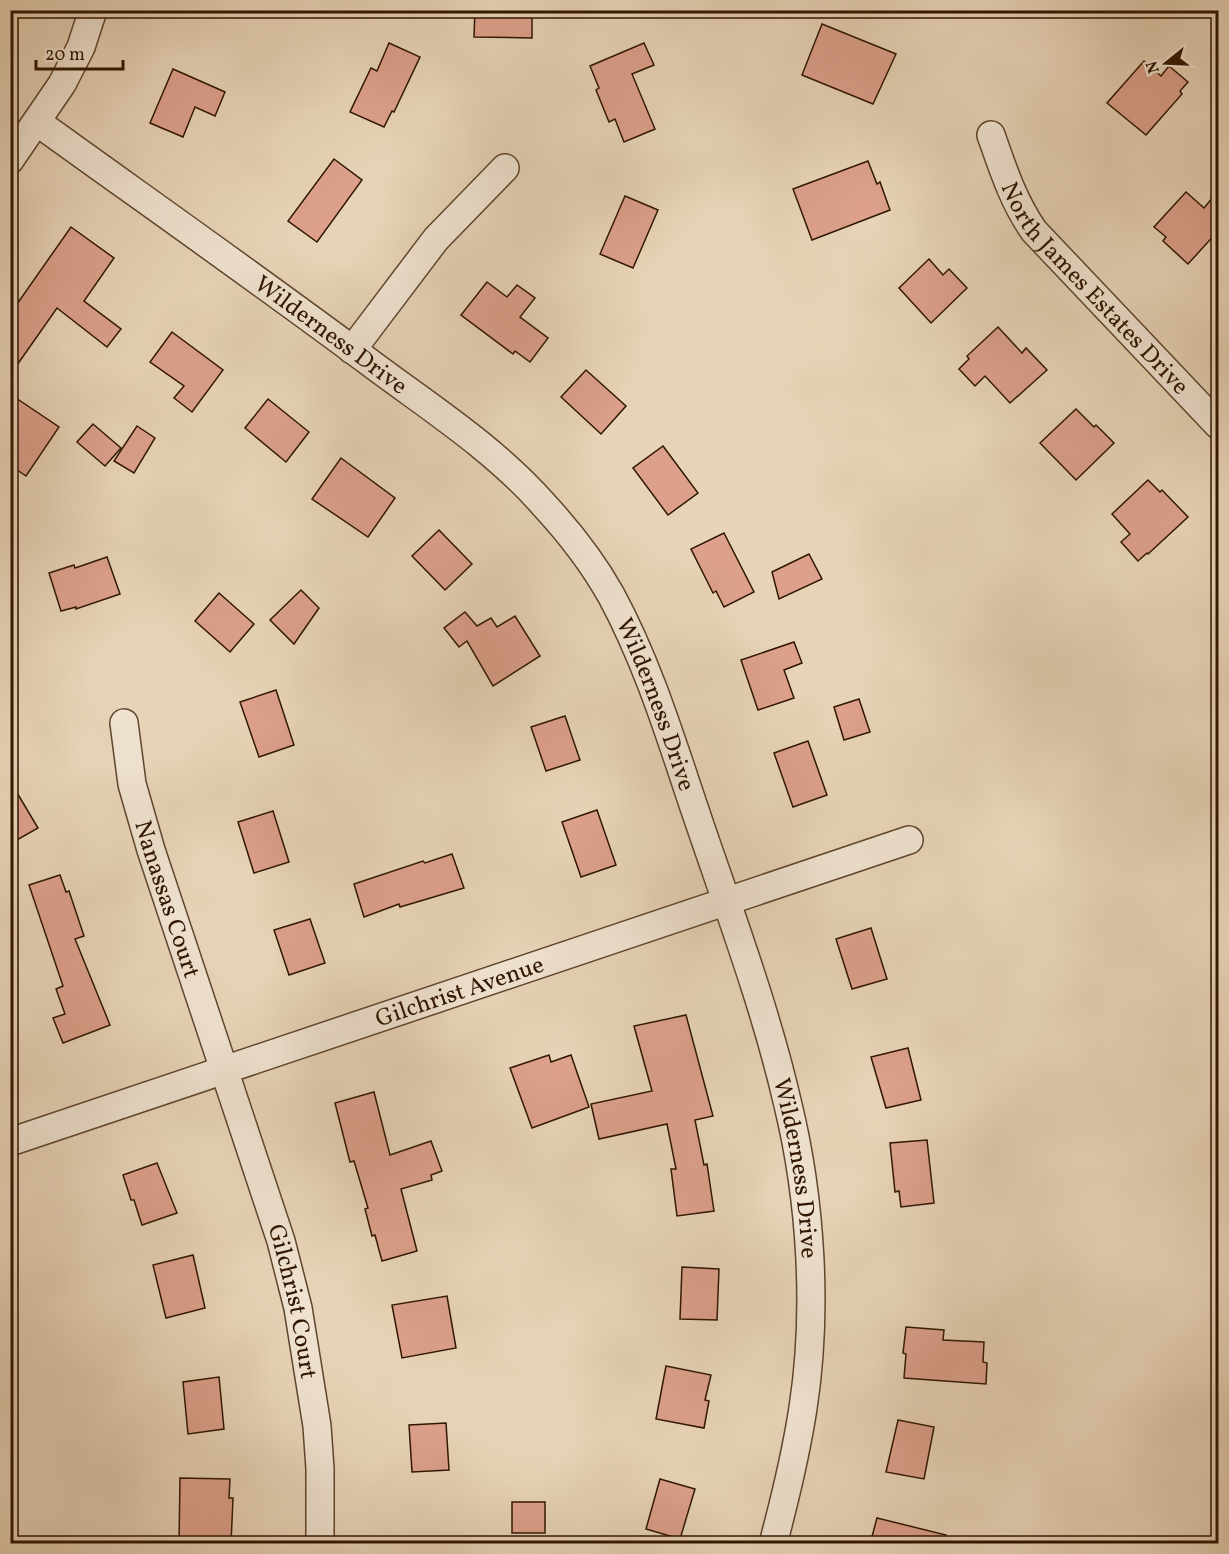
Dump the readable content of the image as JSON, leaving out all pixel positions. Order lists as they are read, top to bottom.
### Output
{
  "streets": {
    "street": [
      "North James Estates Drive",
      "Wilderness Drive",
      "Nanassas Court",
      "Gilchrist Avenue",
      "Gilchrist Court"
    ]
  },
  "crossings": [
    ["Wilderness Drive", "Gilchrist Avenue"],
    ["Nanassas Court", "Gilchrist Avenue"],
    ["Nanassas Court", "Gilchrist Court"],
    ["Gilchrist Avenue", "Gilchrist Court"]
  ],
  "scale_bar": "20 m",
  "north": "left"
}
